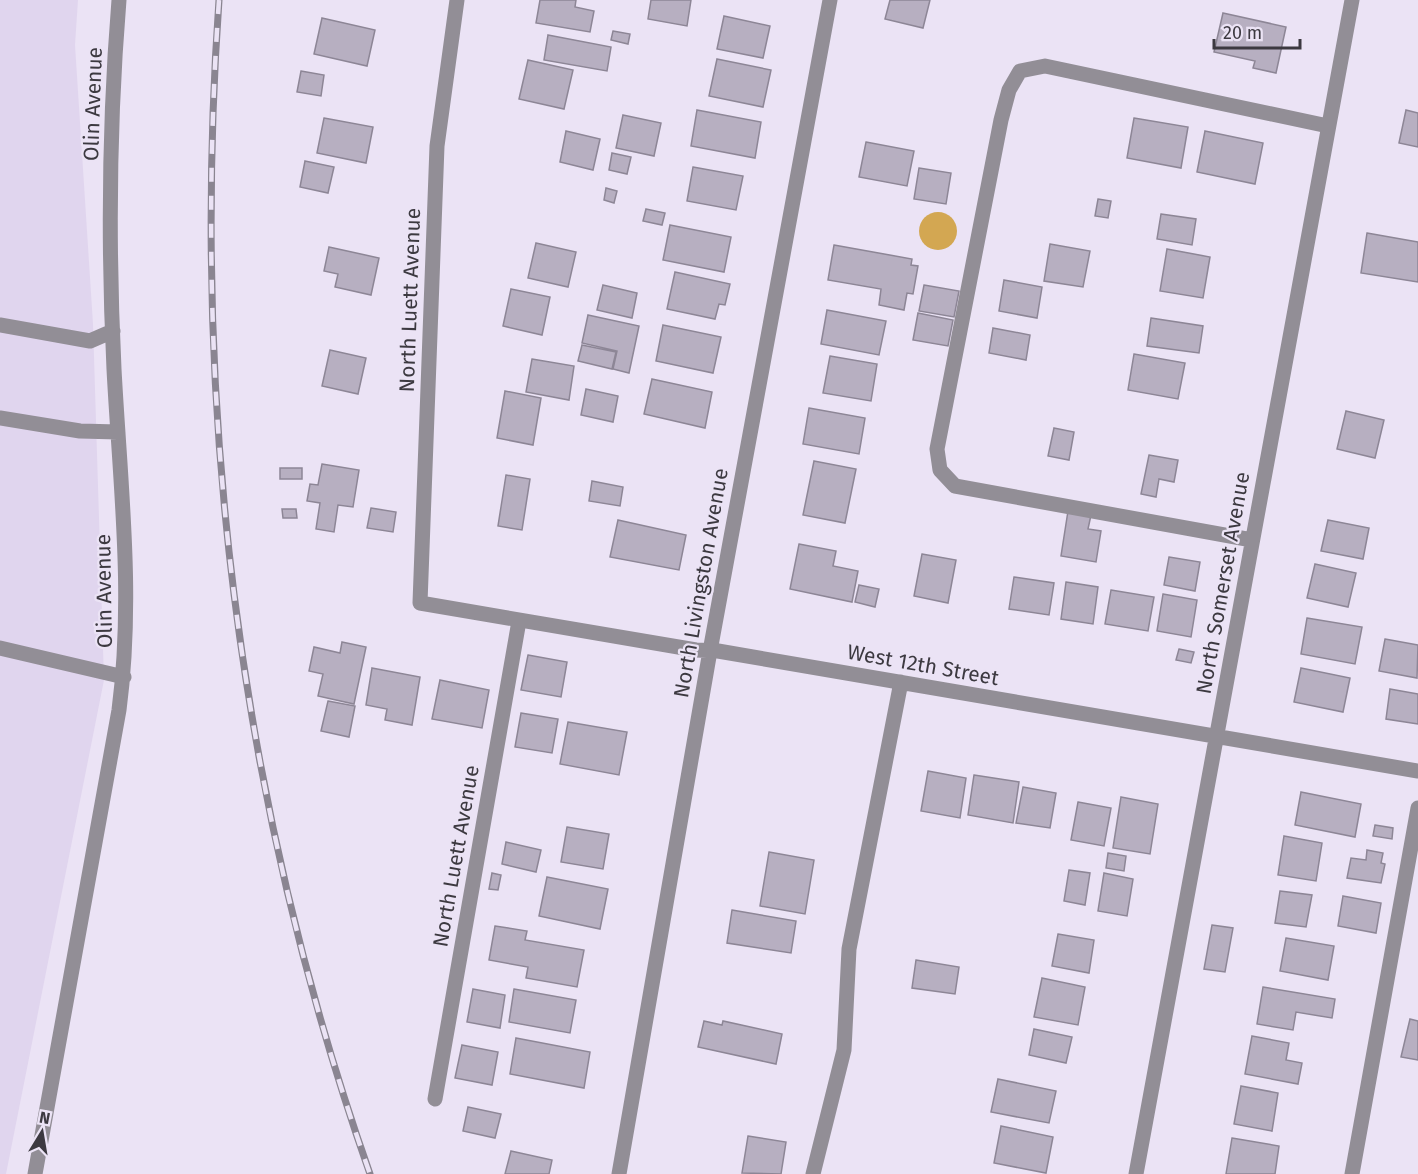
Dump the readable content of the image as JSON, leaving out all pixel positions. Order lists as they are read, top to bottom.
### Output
{
  "streets": {
    "street": [
      "Olin Avenue",
      "North Luett Avenue",
      "North Livingston Avenue",
      "North Somerset Avenue",
      "West 12th Street"
    ]
  },
  "crossings": [
    ["North Luett Avenue", "West 12th Street"],
    ["North Livingston Avenue", "West 12th Street"],
    ["North Somerset Avenue", "West 12th Street"]
  ],
  "scale_bar": "20 m",
  "north": "top"
}
